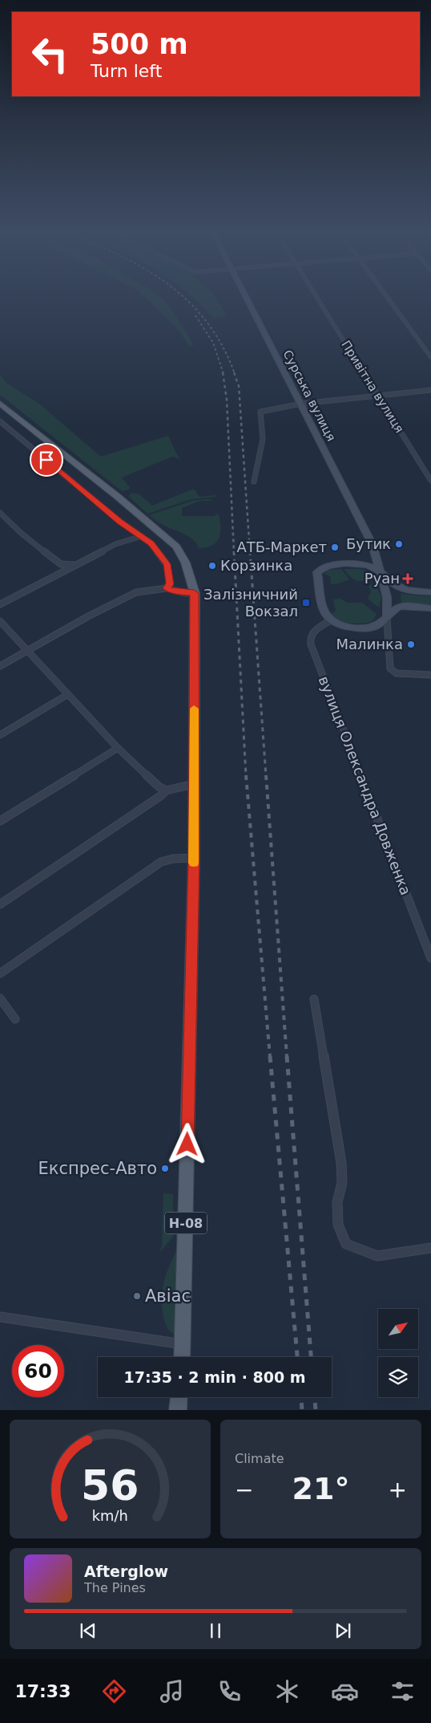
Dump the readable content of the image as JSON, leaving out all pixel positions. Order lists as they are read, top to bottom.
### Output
{
  "streets": {
    "main road": ["Н-08"],
    "street": ["Привітна вулиця", "Сурська вулиця", "вулиця Олександра Довженка"]
  },
  "crossings": [
    ["Сурська вулиця", "вулиця Олександра Довженка"]
  ],
  "places": {
    "other": [
      "Бутик",
      "АТБ-Маркет",
      "Корзинка",
      "Малинка",
      "Експрес-Авто",
      "Авіас"
    ],
    "health": ["Руан"],
    "transit": ["Залізничний Вокзал"]
  },
  "north": "top right",
  "page": {
    "turn": ["500 m", "Turn left"],
    "limit": "60",
    "trip": "17:35 · 2 min · 800 m",
    "tile": "Climate",
    "heat": ["−", "21°", "+"],
    "song": ["Afterglow", "The Pines"],
    "tabs": "17:33",
    "gauge": ["56", "km/h"]
  }
}
